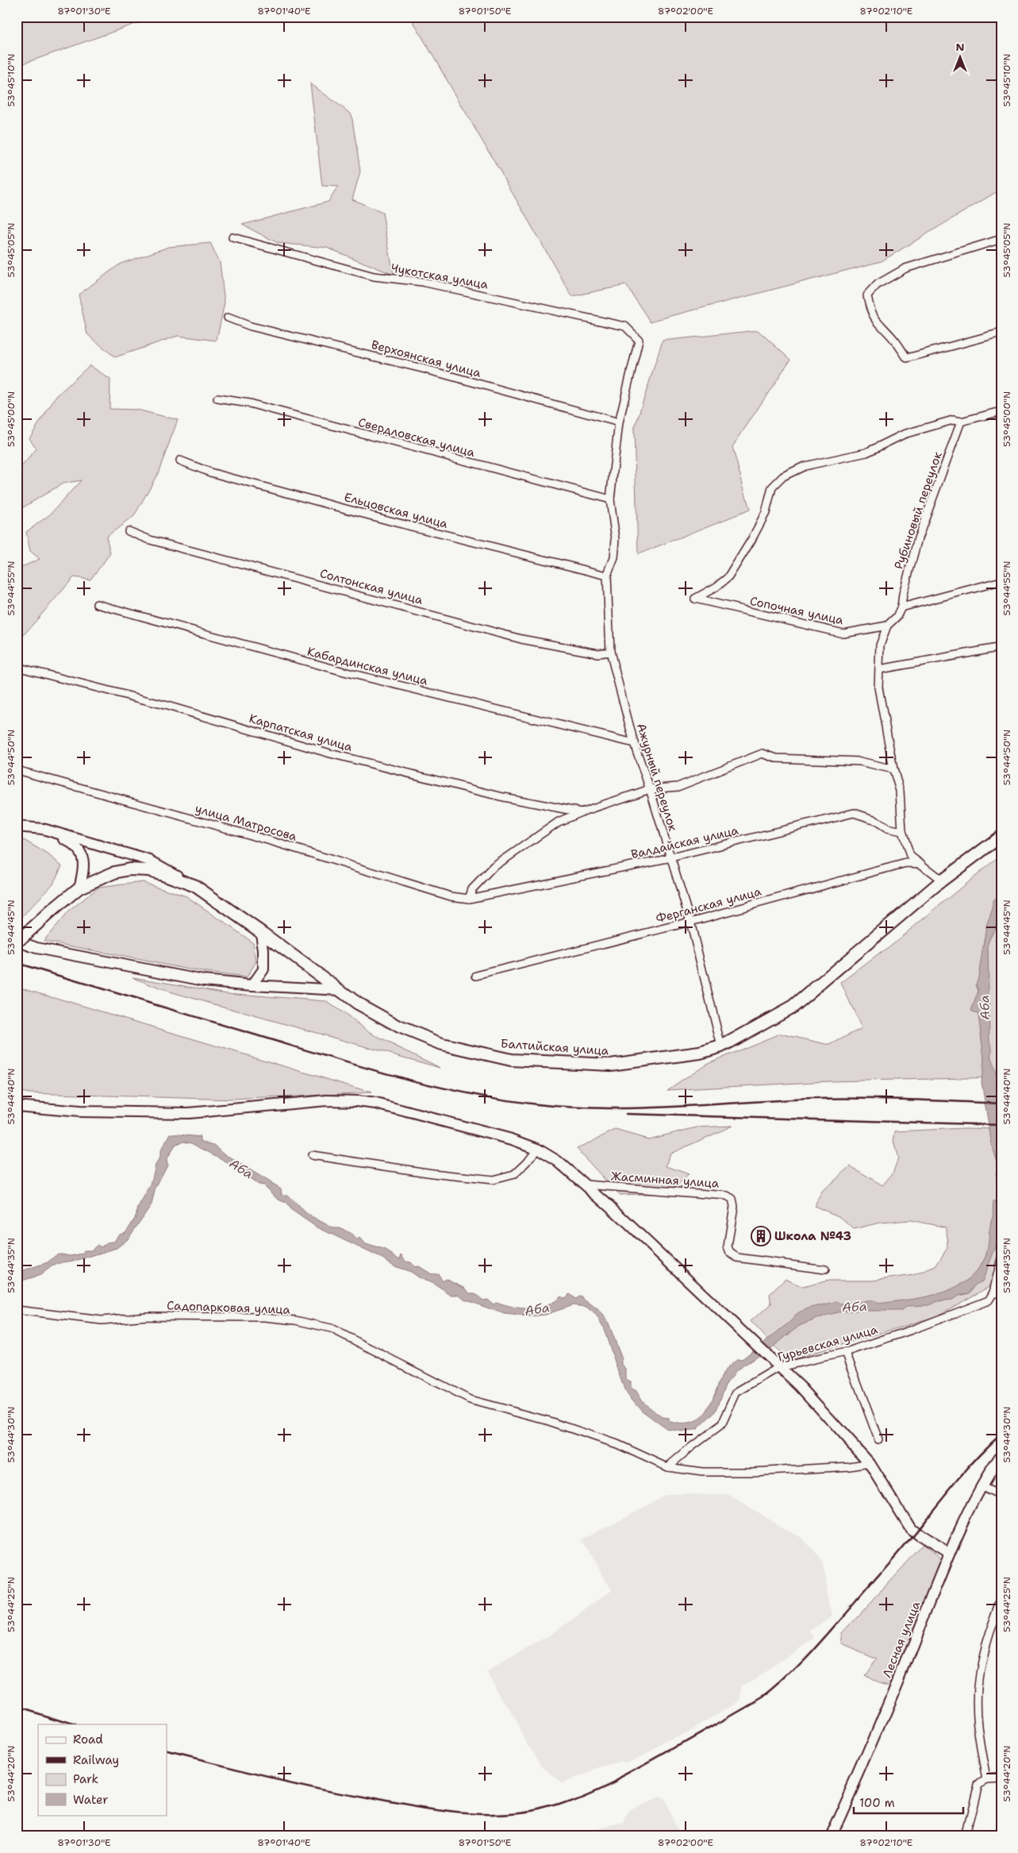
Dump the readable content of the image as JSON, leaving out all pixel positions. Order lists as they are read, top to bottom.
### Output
{
  "streets": {
    "main road": ["Балтийская улица", "Лесная улица"],
    "street": [
      "Чукотская улица",
      "Верхоянская улица",
      "Свердловская улица",
      "Ельцовская улица",
      "Рубиновый переулок",
      "Солтонская улица",
      "Сопочная улица",
      "Кабардинская улица",
      "Карпатская улица",
      "Ажурный переулок",
      "улица Матросова",
      "Валдайская улица",
      "Ферганская улица",
      "Жасминная улица",
      "Садопарковая улица",
      "Гурьевская улица"
    ]
  },
  "crossings": [
    ["Чукотская улица", "Верхоянская улица"],
    ["Ельцовская улица", "Ажурный переулок"],
    ["Рубиновый переулок", "Сопочная улица"],
    ["Солтонская улица", "Ажурный переулок"],
    ["Кабардинская улица", "Ажурный переулок"],
    ["Карпатская улица", "Ажурный переулок"],
    ["Карпатская улица", "улица Матросова"],
    ["Карпатская улица", "Валдайская улица"],
    ["Ажурный переулок", "Валдайская улица"],
    ["Ажурный переулок", "Ферганская улица"],
    ["Ажурный переулок", "Балтийская улица"],
    ["улица Матросова", "Валдайская улица"],
    ["Садопарковая улица", "Гурьевская улица"]
  ],
  "water": ["Аба"],
  "places": {
    "building": ["Школа №43"]
  },
  "legend": [
    "Road",
    "Railway",
    "Park",
    "Water"
  ],
  "scale_bar": "100 m",
  "north": "top",
  "coordinates": [
    "87°01'30\"E",
    "87°01'40\"E",
    "87°01'50\"E",
    "87°02'00\"E",
    "87°02'10\"E",
    "53°45'10\"N",
    "53°45'05\"N",
    "53°45'00\"N",
    "53°44'55\"N",
    "53°44'50\"N",
    "53°44'45\"N",
    "53°44'40\"N",
    "53°44'35\"N",
    "53°44'30\"N",
    "53°44'25\"N",
    "53°44'20\"N"
  ]
}
